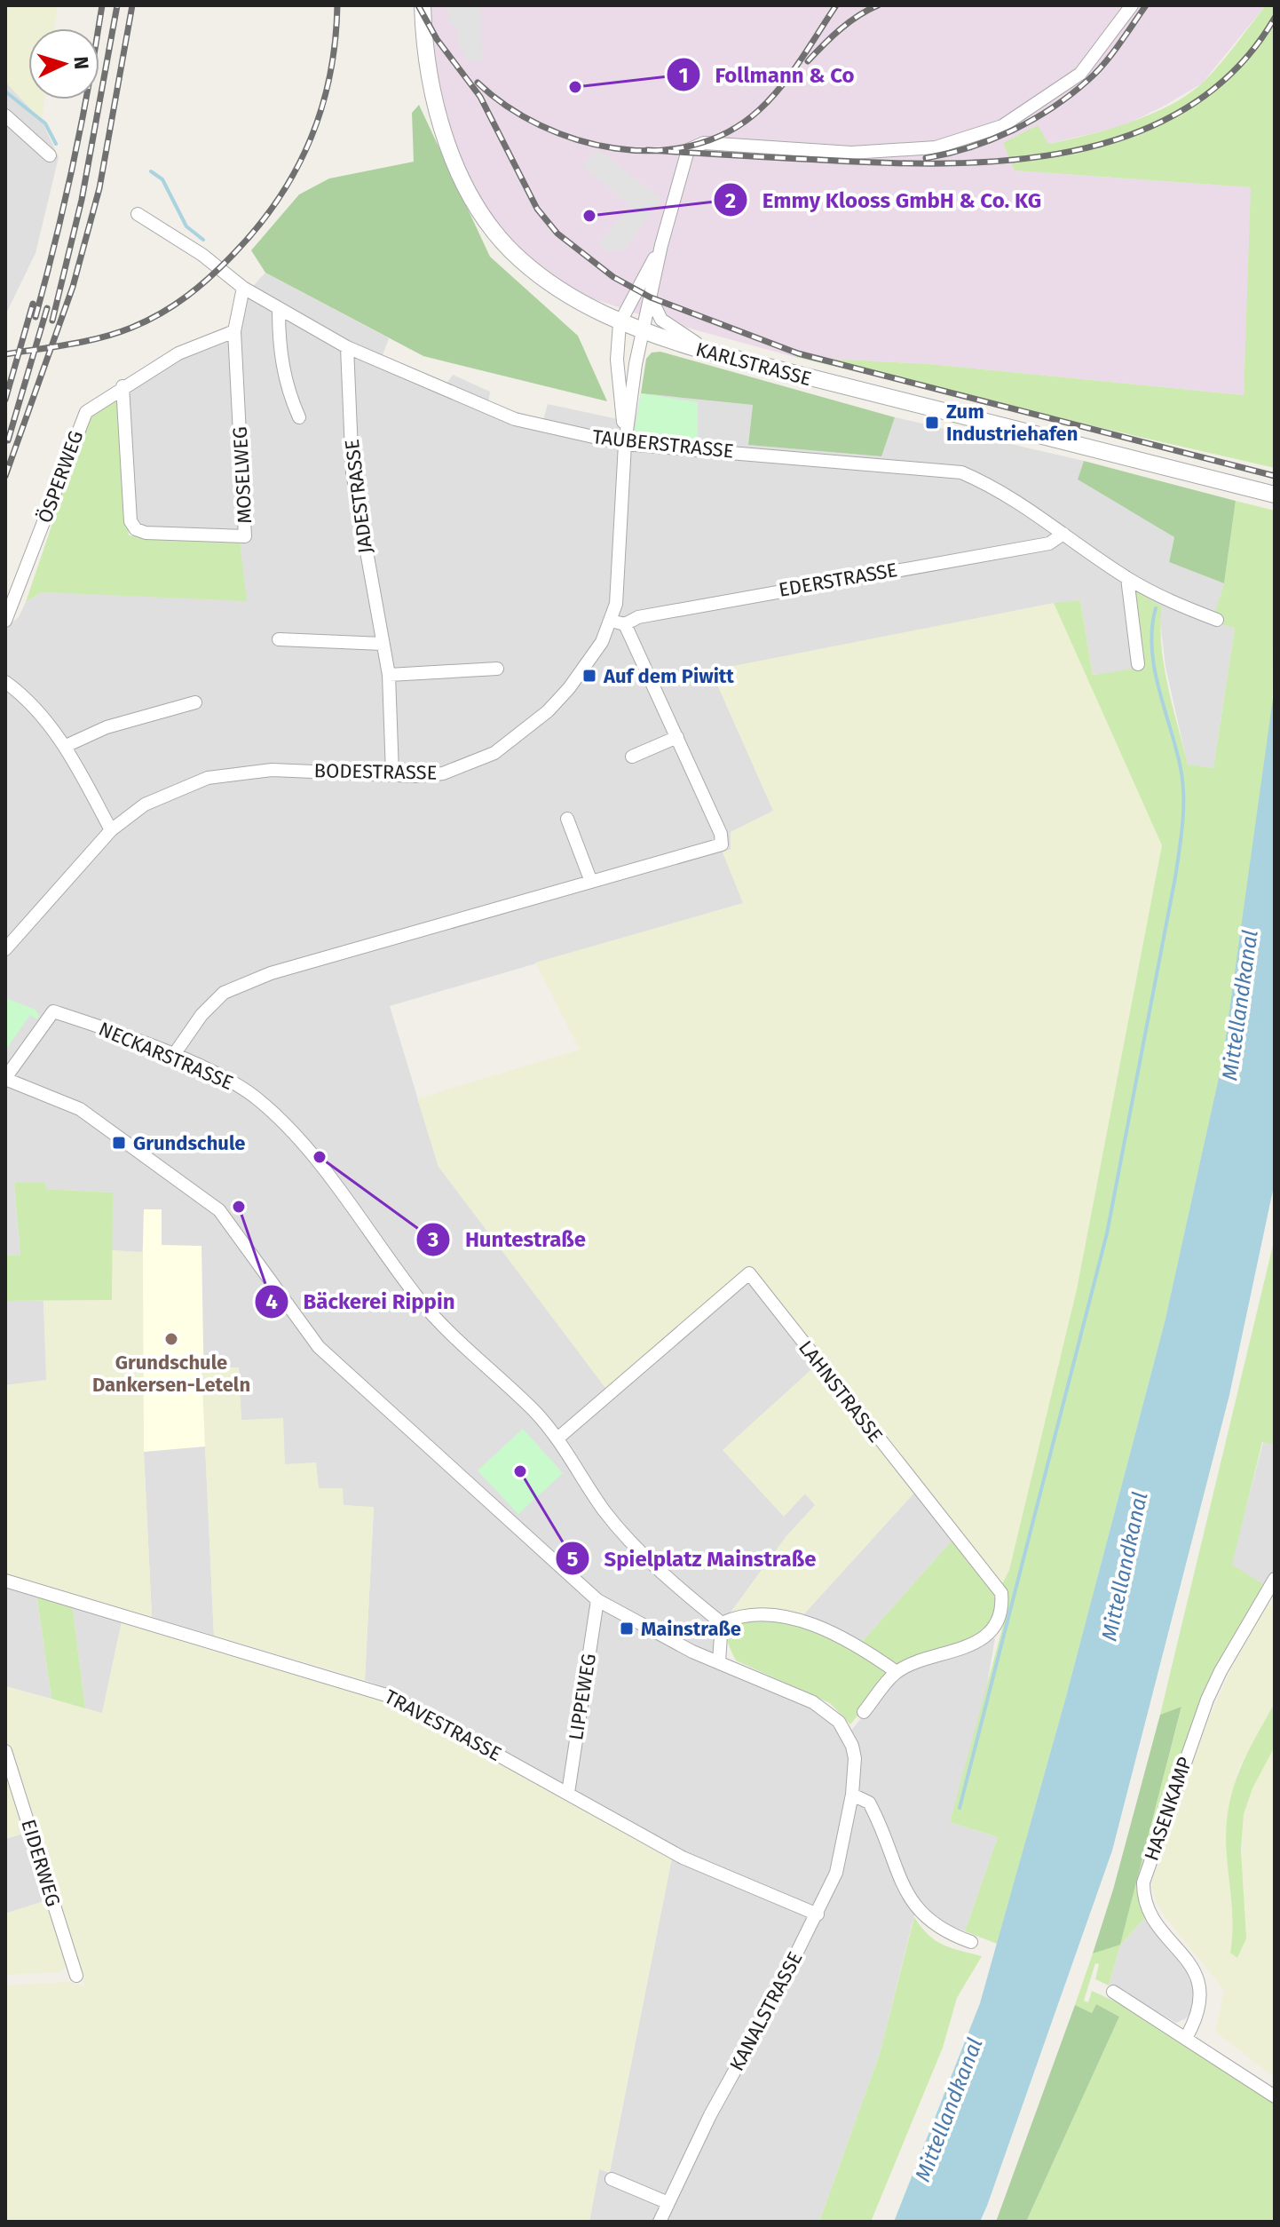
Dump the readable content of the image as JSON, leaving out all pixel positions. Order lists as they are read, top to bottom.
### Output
{
  "streets": {
    "street": [
      "KARLSTRASSE",
      "TAUBERSTRASSE",
      "MOSELWEG",
      "ÖSPERWEG",
      "JADESTRASSE",
      "EDERSTRASSE",
      "BODESTRASSE",
      "NECKARSTRASSE",
      "LAHNSTRASSE",
      "LIPPEWEG",
      "TRAVESTRASSE",
      "HASENKAMP",
      "EIDERWEG",
      "KANALSTRASSE"
    ]
  },
  "crossings": [
    ["KARLSTRASSE", "BODESTRASSE"],
    ["TAUBERSTRASSE", "MOSELWEG"],
    ["TAUBERSTRASSE", "JADESTRASSE"],
    ["TAUBERSTRASSE", "EDERSTRASSE"],
    ["TAUBERSTRASSE", "BODESTRASSE"],
    ["MOSELWEG", "ÖSPERWEG"],
    ["JADESTRASSE", "BODESTRASSE"],
    ["EDERSTRASSE", "BODESTRASSE"],
    ["NECKARSTRASSE", "LAHNSTRASSE"],
    ["LIPPEWEG", "TRAVESTRASSE"],
    ["TRAVESTRASSE", "KANALSTRASSE"]
  ],
  "water": ["Mittellandkanal"],
  "places": {
    "other": [
      "Follmann & Co",
      "Emmy Klooss GmbH & Co. KG",
      "Huntestraße",
      "Bäckerei Rippin",
      "Grundschule Dankersen-Leteln",
      "Spielplatz Mainstraße"
    ],
    "transit": [
      "Zum Industriehafen",
      "Auf dem Piwitt",
      "Grundschule",
      "Mainstraße"
    ]
  },
  "north": "right"
}
